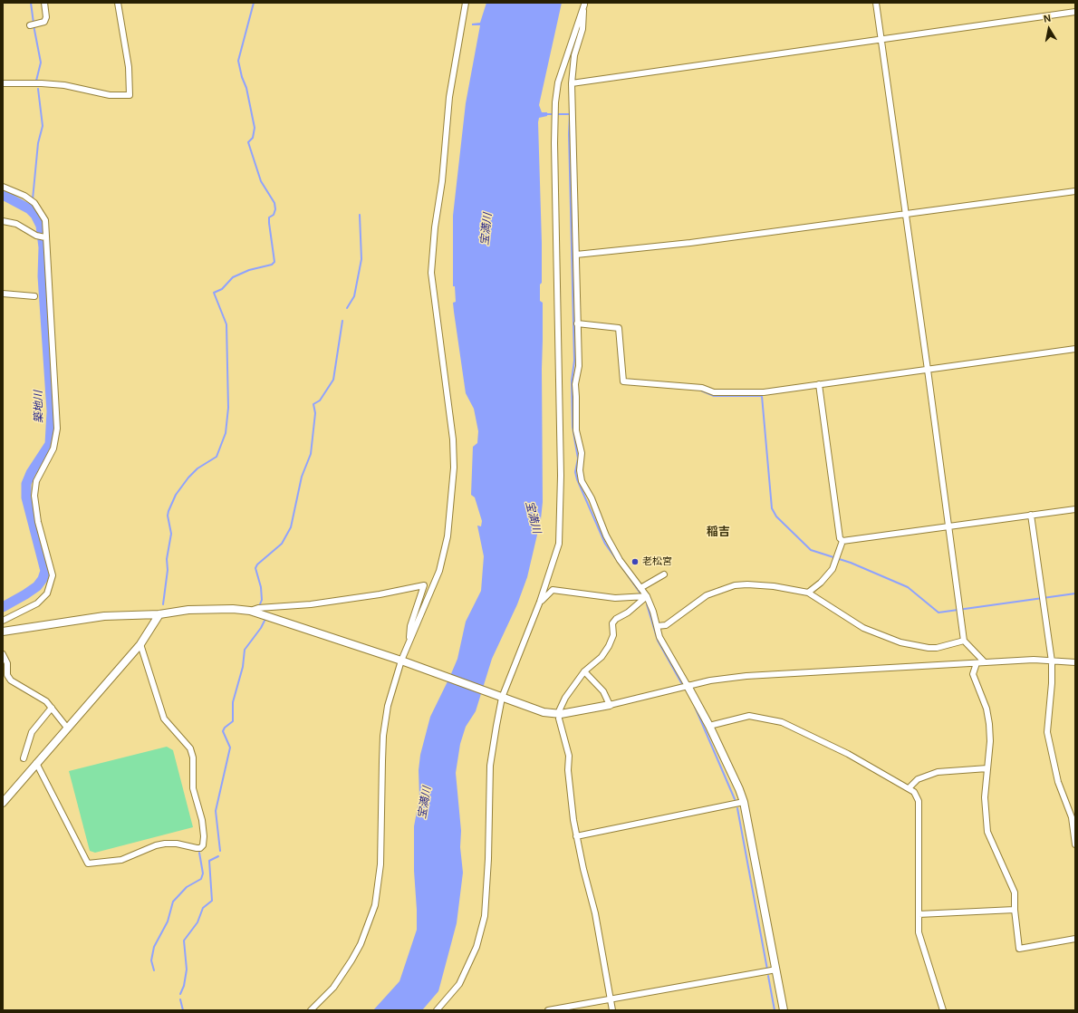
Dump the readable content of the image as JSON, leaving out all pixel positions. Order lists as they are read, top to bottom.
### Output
{
  "districts": ["稲吉"],
  "water": ["宝満川", "築地川"],
  "places": ["老松宮"],
  "north": "top"
}
